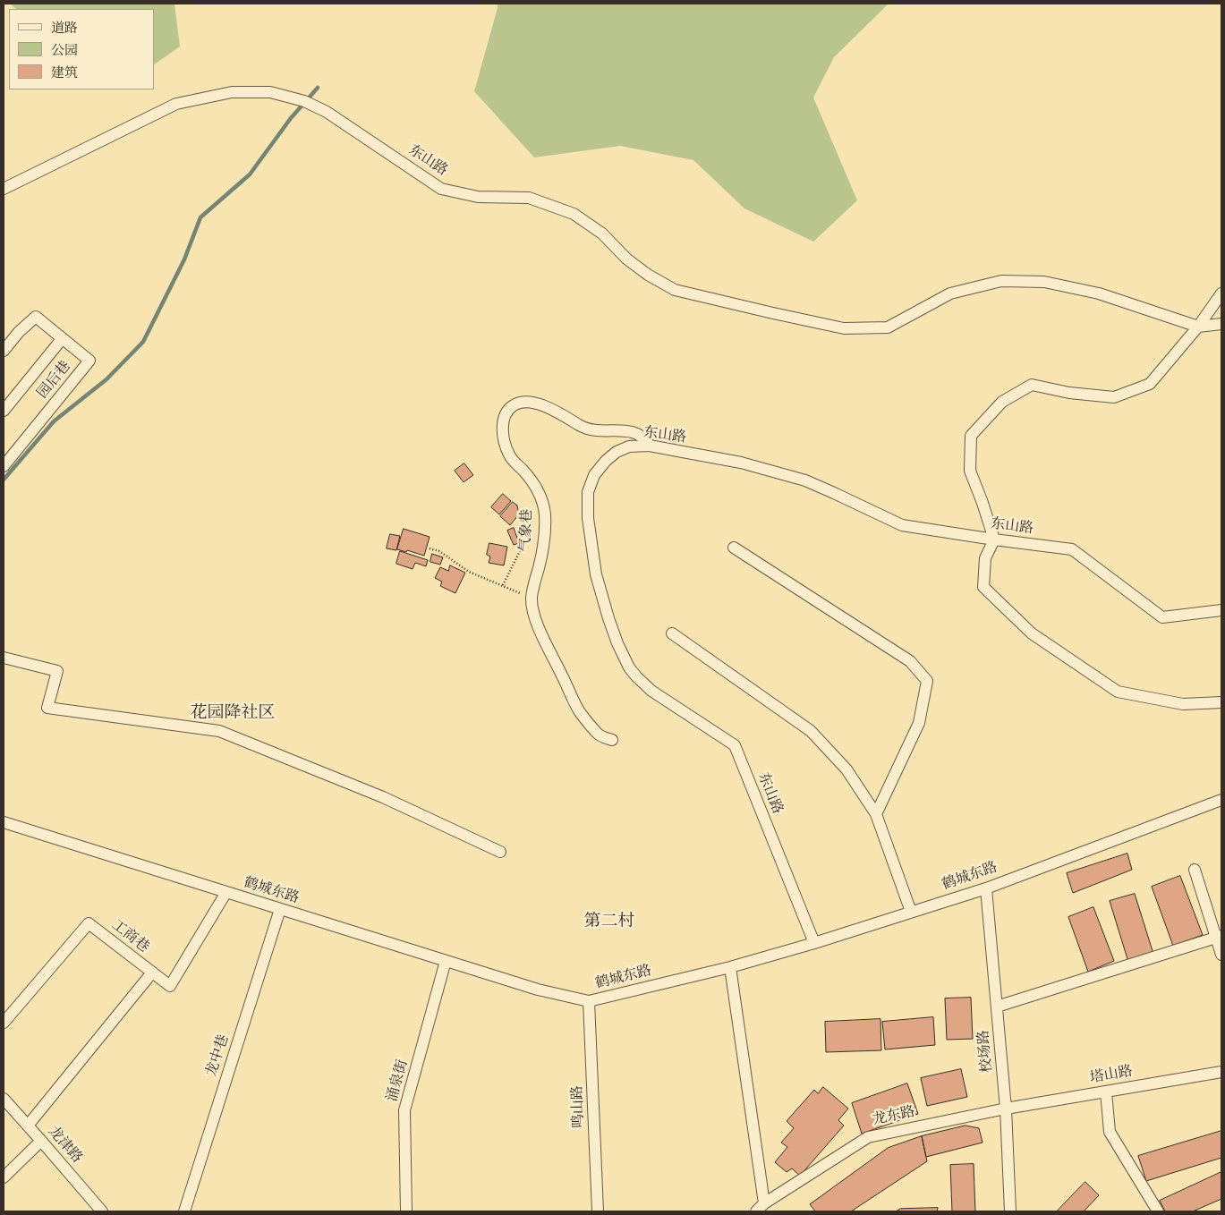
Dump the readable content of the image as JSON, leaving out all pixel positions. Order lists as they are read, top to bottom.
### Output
{
  "streets": {
    "street": [
      "东山路",
      "园后巷",
      "气象巷",
      "鹤城东路",
      "工商巷",
      "校场路",
      "龙中巷",
      "塔山路",
      "涌泉街",
      "鸣山路",
      "龙东路",
      "龙津路"
    ]
  },
  "crossings": [
    ["东山路", "气象巷"],
    ["东山路", "鹤城东路"],
    ["鹤城东路", "工商巷"],
    ["鹤城东路", "校场路"],
    ["鹤城东路", "龙中巷"],
    ["鹤城东路", "涌泉街"],
    ["鹤城东路", "鸣山路"],
    ["校场路", "塔山路"],
    ["校场路", "龙东路"],
    ["塔山路", "龙东路"]
  ],
  "districts": ["花园降社区", "第二村"],
  "legend": ["道路", "公园", "建筑"]
}
